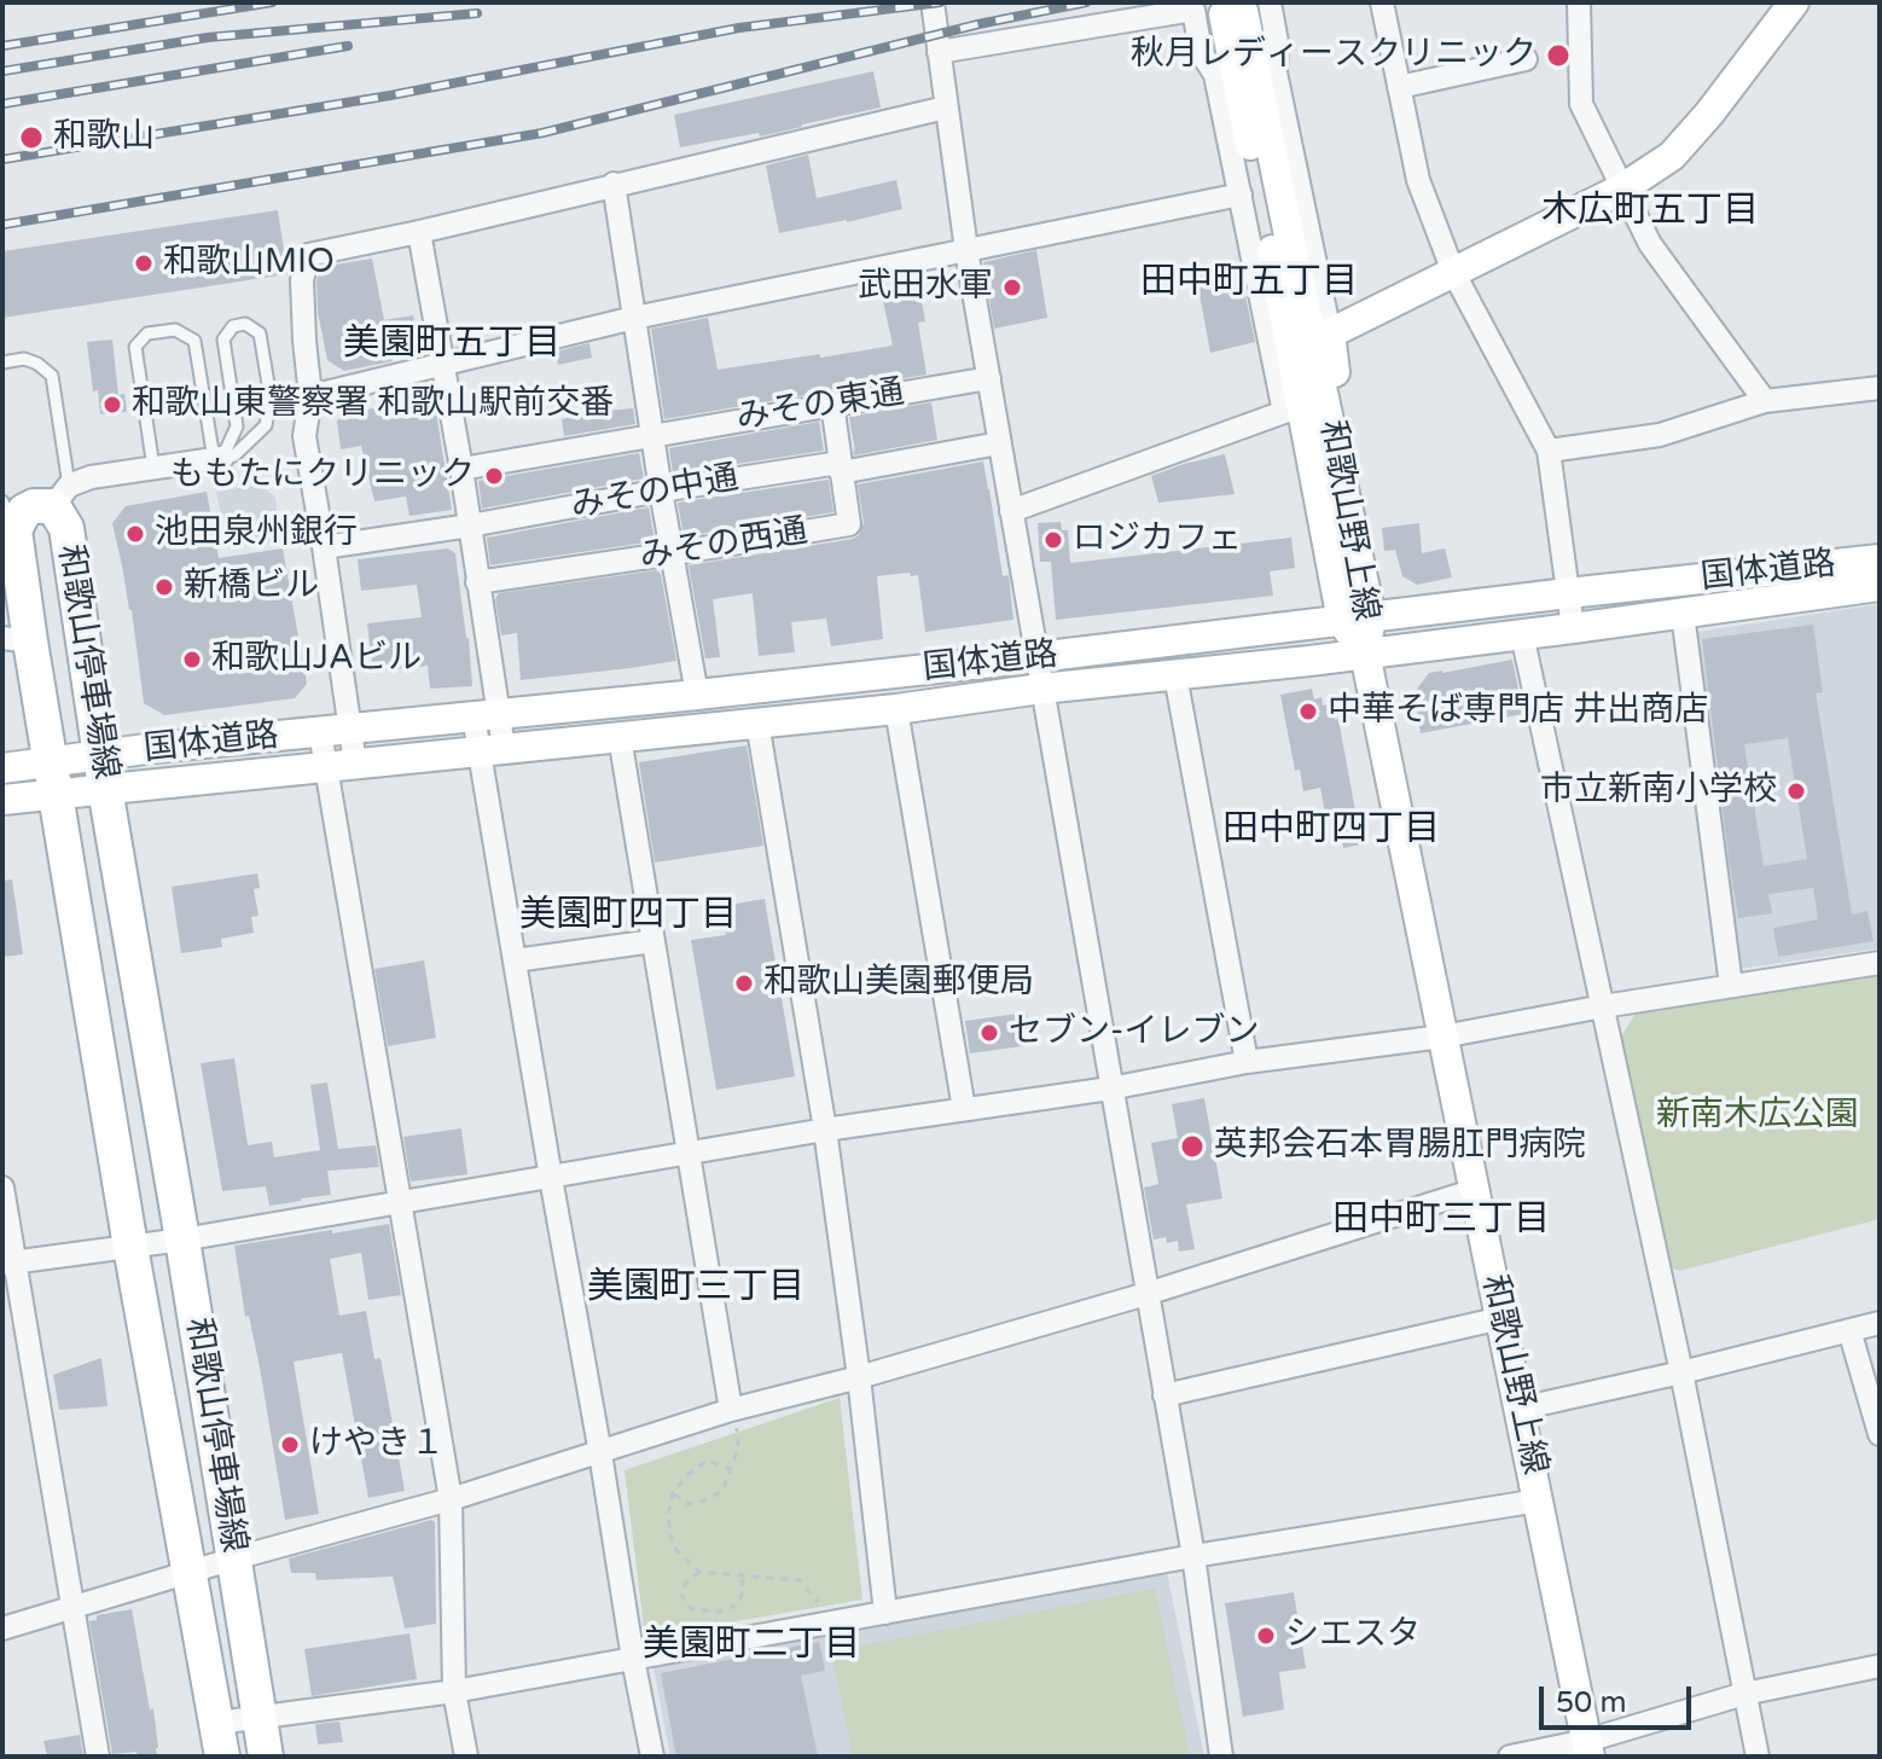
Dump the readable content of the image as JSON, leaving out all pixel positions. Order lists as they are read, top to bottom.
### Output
{
  "streets": {
    "main road": ["和歌山停車場線"],
    "street": [
      "みその東通",
      "みその中通",
      "和歌山野上線",
      "みその西通",
      "国体道路"
    ]
  },
  "crossings": [
    ["みその東通", "みその西通"],
    ["みその中通", "みその西通"],
    ["和歌山野上線", "国体道路"],
    ["国体道路", "和歌山停車場線"]
  ],
  "districts": [
    "木広町五丁目",
    "田中町五丁目",
    "美園町五丁目",
    "田中町四丁目",
    "美園町四丁目",
    "田中町三丁目",
    "美園町三丁目",
    "美園町二丁目"
  ],
  "parks": ["新南木広公園"],
  "places": [
    "秋月レディースクリニック",
    "和歌山",
    "和歌山MIO",
    "武田水軍",
    "和歌山東警察署 和歌山駅前交番",
    "ももたにクリニック",
    "池田泉州銀行",
    "ロジカフェ",
    "新橋ビル",
    "和歌山JAビル",
    "中華そば専門店 井出商店",
    "市立新南小学校",
    "和歌山美園郵便局",
    "セブン-イレブン",
    "英邦会石本胃腸肛門病院",
    "けやき１",
    "シエスタ"
  ],
  "scale_bar": "50 m"
}
